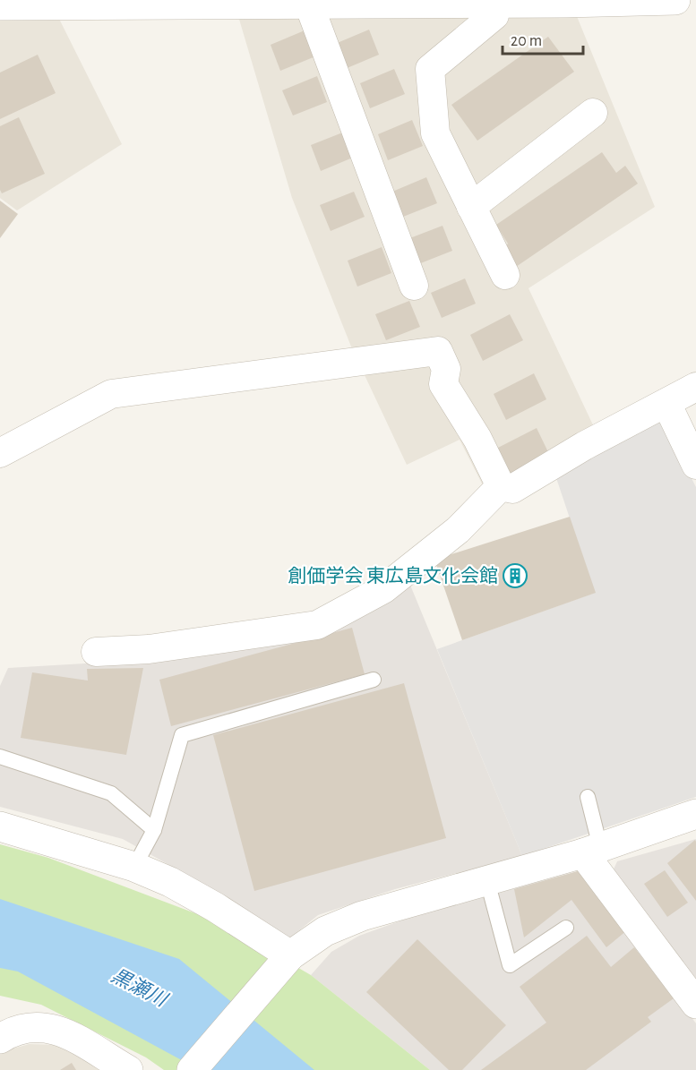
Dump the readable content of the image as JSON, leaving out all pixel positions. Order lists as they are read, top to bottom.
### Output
{
  "water": ["黒瀬川"],
  "places": {
    "building": ["創価学会 東広島文化会館"]
  },
  "scale_bar": "20 m"
}
